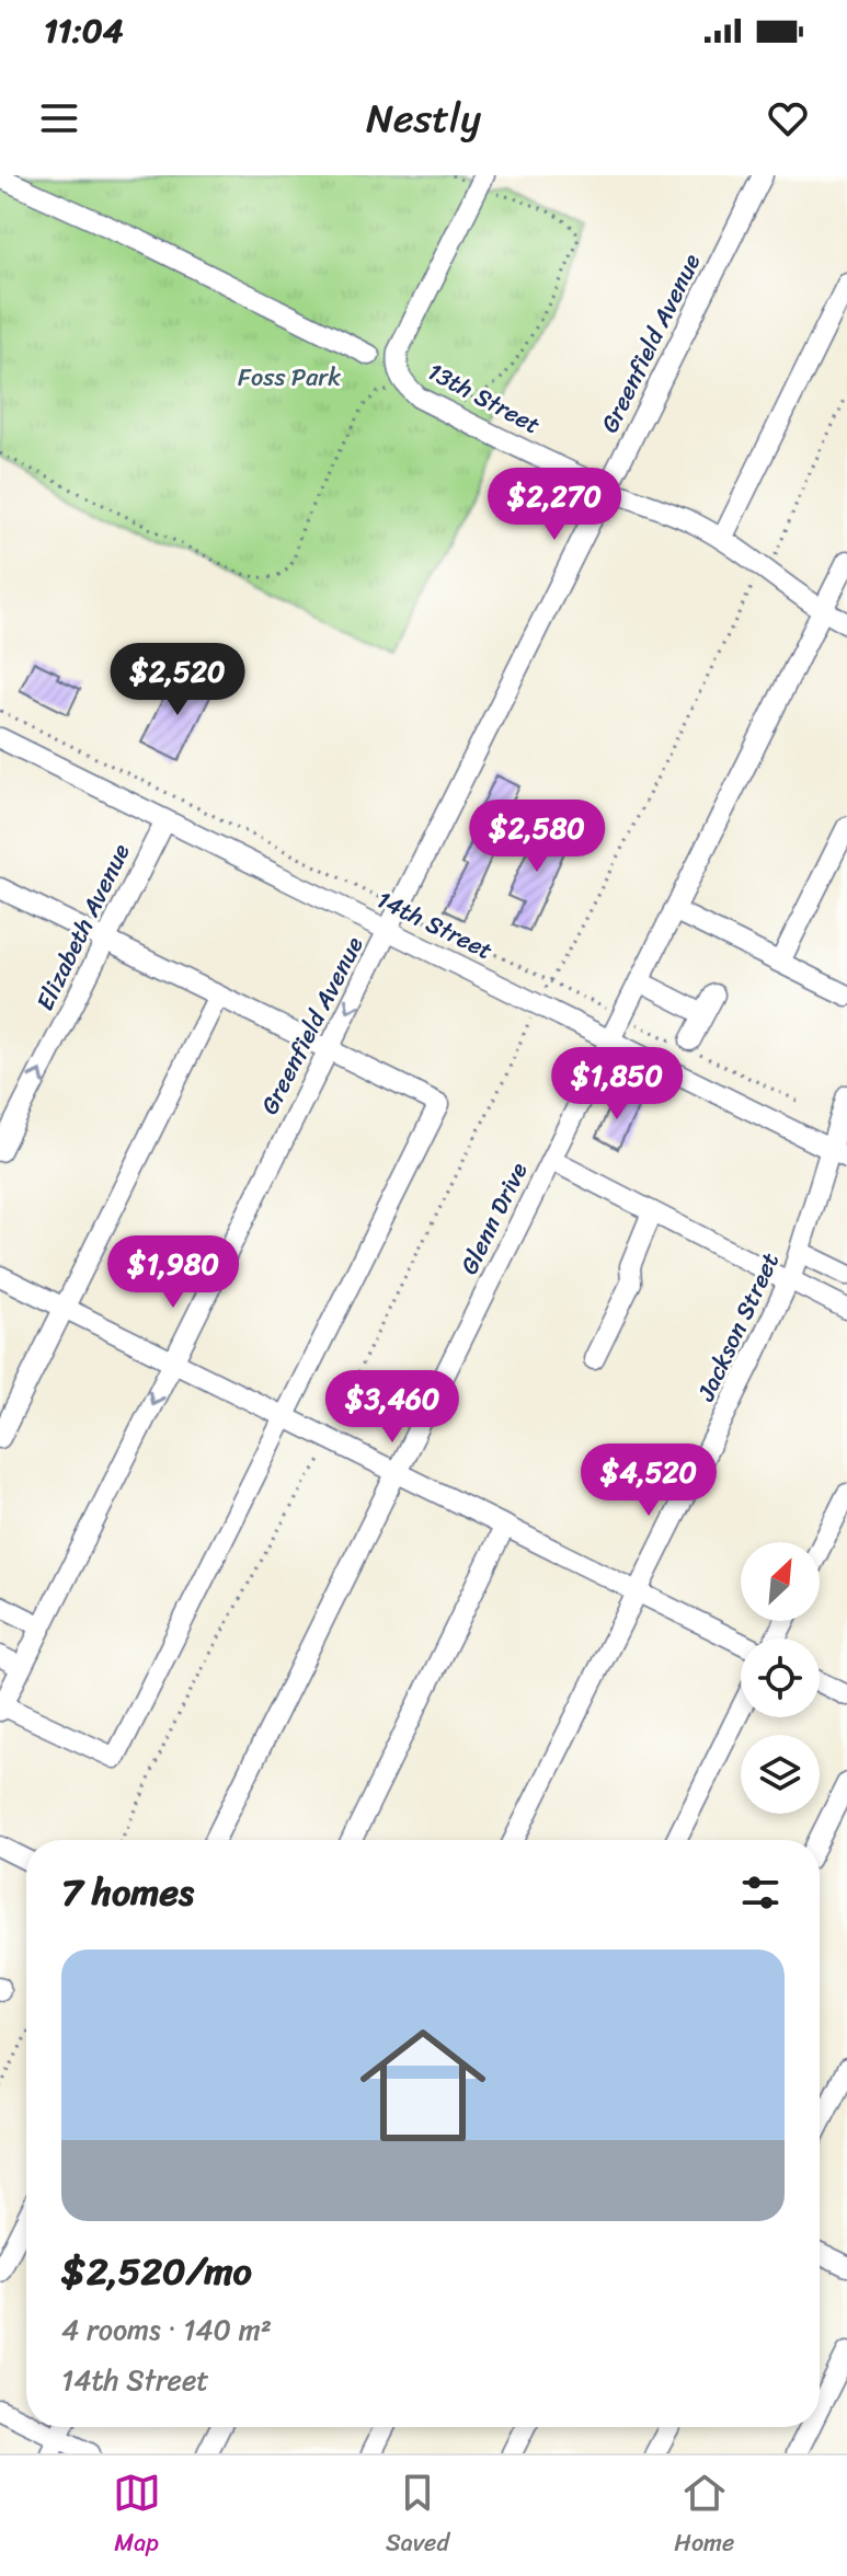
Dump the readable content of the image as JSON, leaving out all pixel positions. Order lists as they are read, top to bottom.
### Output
{
  "streets": {
    "street": [
      "Greenfield Avenue",
      "13th Street",
      "14th Street",
      "Elizabeth Avenue",
      "Glenn Drive",
      "Jackson Street"
    ]
  },
  "crossings": [
    ["Greenfield Avenue", "13th Street"],
    ["Greenfield Avenue", "14th Street"],
    ["13th Street", "Glenn Drive"],
    ["14th Street", "Elizabeth Avenue"],
    ["14th Street", "Glenn Drive"],
    ["14th Street", "Jackson Street"]
  ],
  "parks": ["Foss Park"],
  "north": "top right",
  "page": {
    "status": "11:04",
    "header": "Nestly",
    "price": [
      "$2,270",
      "$2,520",
      "$2,580",
      "$1,850",
      "$1,980",
      "$3,460",
      "$4,520"
    ],
    "heading": "7 homes",
    "list": [
      {
        "name": "$2,520/mo",
        "note": "4 rooms · 140 m² · 14th Street"
      }
    ],
    "tabs": ["Map", "Saved", "Home"]
  }
}
